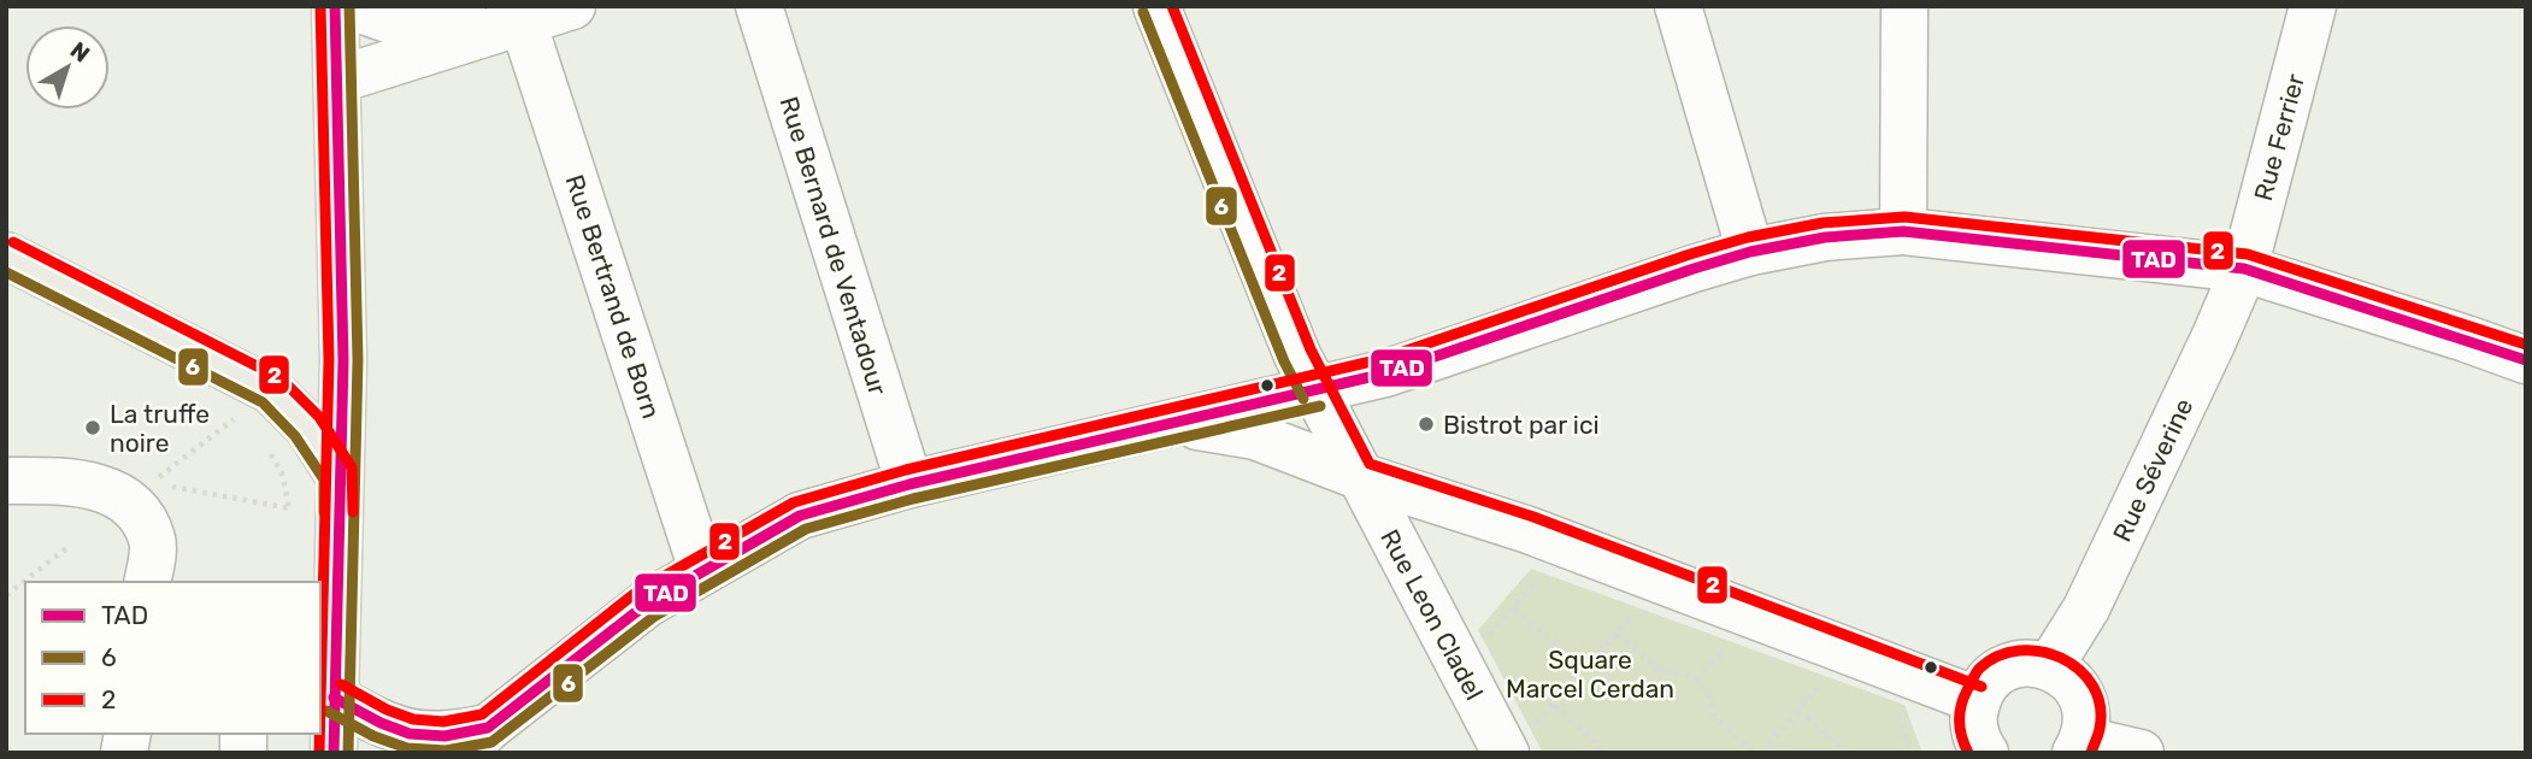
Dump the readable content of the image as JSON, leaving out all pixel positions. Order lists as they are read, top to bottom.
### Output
{
  "streets": {
    "street": [
      "Rue Ferrier",
      "Rue Bernard de Ventadour",
      "Rue Bertrand de Born",
      "Rue Séverine",
      "Rue Leon Cladel"
    ]
  },
  "crossings": [
    ["Rue Ferrier", "Rue Séverine"]
  ],
  "parks": ["Square Marcel Cerdan"],
  "places": ["Bistrot par ici", "La truffe noire"],
  "lines": ["transit line TAD", "transit line 6", "transit line 2"],
  "legend": ["TAD", "6", "2"],
  "north": "top right"
}
